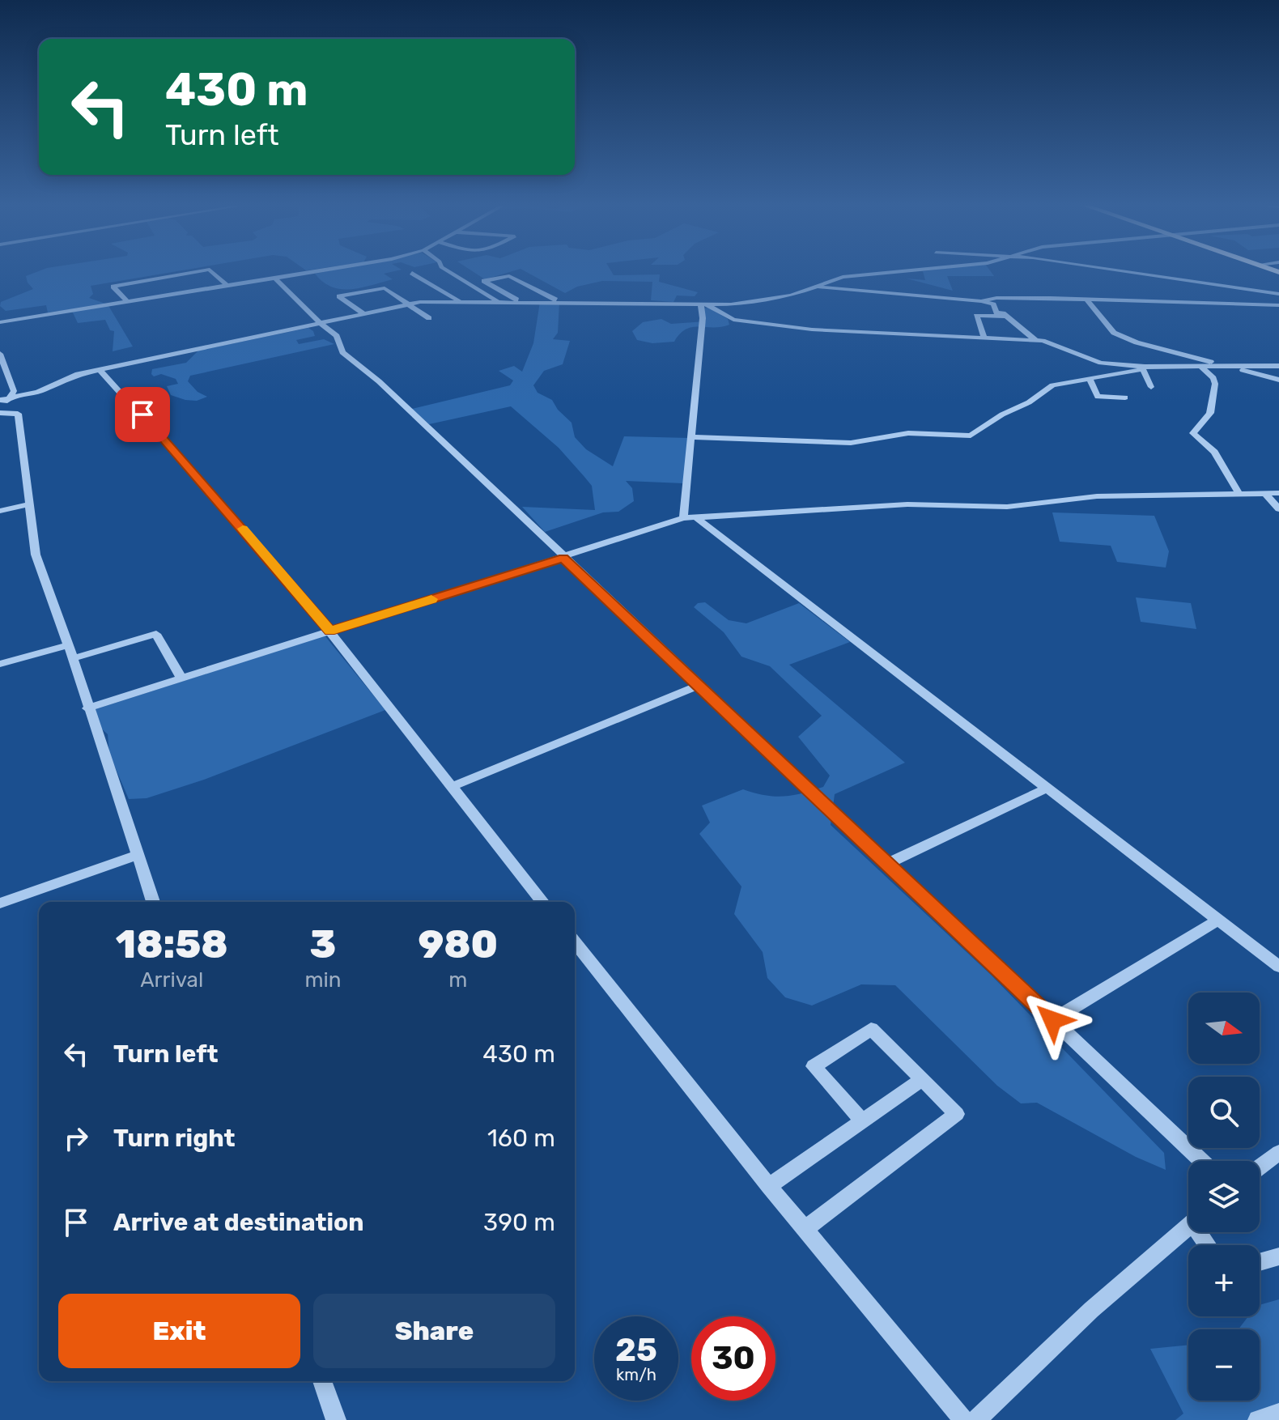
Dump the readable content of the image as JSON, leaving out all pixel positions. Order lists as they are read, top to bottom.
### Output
{
  "north": "right",
  "page": {
    "turn": ["430 m", "Turn left"],
    "eta": [
      "18:58",
      "Arrival",
      "3",
      "min",
      "980",
      "m"
    ],
    "map_buttons": ["+", "−"],
    "list": [
      {
        "name": "Turn left",
        "value": "430 m"
      },
      {
        "name": "Turn right",
        "value": "160 m"
      },
      {
        "name": "Arrive at destination",
        "value": "390 m"
      }
    ],
    "buttons": ["Exit", "Share"],
    "speed": "25 km/h",
    "limit": "30"
  }
}
